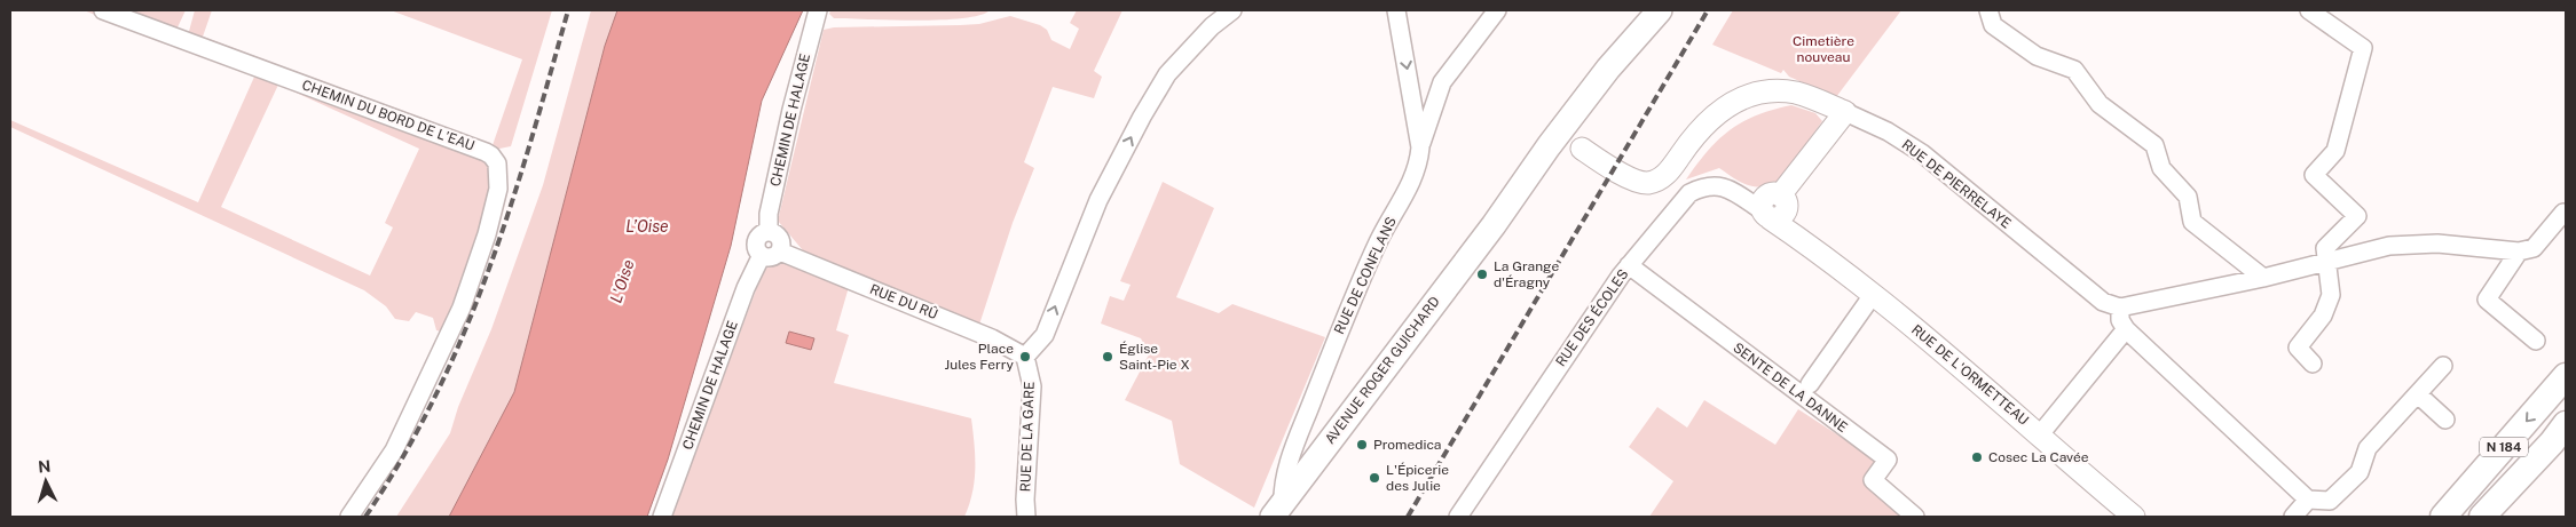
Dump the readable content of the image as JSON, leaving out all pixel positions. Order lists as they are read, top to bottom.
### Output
{
  "streets": {
    "main road": ["AVENUE ROGER GUICHARD", "N 184"],
    "street": [
      "CHEMIN DU BORD DE L'EAU",
      "CHEMIN DE HALAGE",
      "RUE DE PIERRELAYE",
      "RUE DE CONFLANS",
      "RUE DU RÛ",
      "RUE DES ÉCOLES",
      "RUE DE L'ORMETTEAU",
      "SENTE DE LA DANNE",
      "RUE DE LA GARE"
    ]
  },
  "crossings": [
    ["CHEMIN DE HALAGE", "RUE DU RÛ"],
    ["RUE DE PIERRELAYE", "AVENUE ROGER GUICHARD"],
    ["RUE DE CONFLANS", "AVENUE ROGER GUICHARD"],
    ["RUE DU RÛ", "RUE DE LA GARE"],
    ["RUE DES ÉCOLES", "RUE DE L'ORMETTEAU"],
    ["RUE DES ÉCOLES", "SENTE DE LA DANNE"],
    ["RUE DE L'ORMETTEAU", "SENTE DE LA DANNE"]
  ],
  "water": ["L’Oise", "L'Oise"],
  "parks": ["Cimetière nouveau"],
  "places": [
    "La Grange d'Éragny",
    "Place Jules Ferry",
    "Église Saint-Pie X",
    "Promedica",
    "Cosec La Cavée",
    "L'Épicerie des Julie"
  ],
  "north": "top"
}
